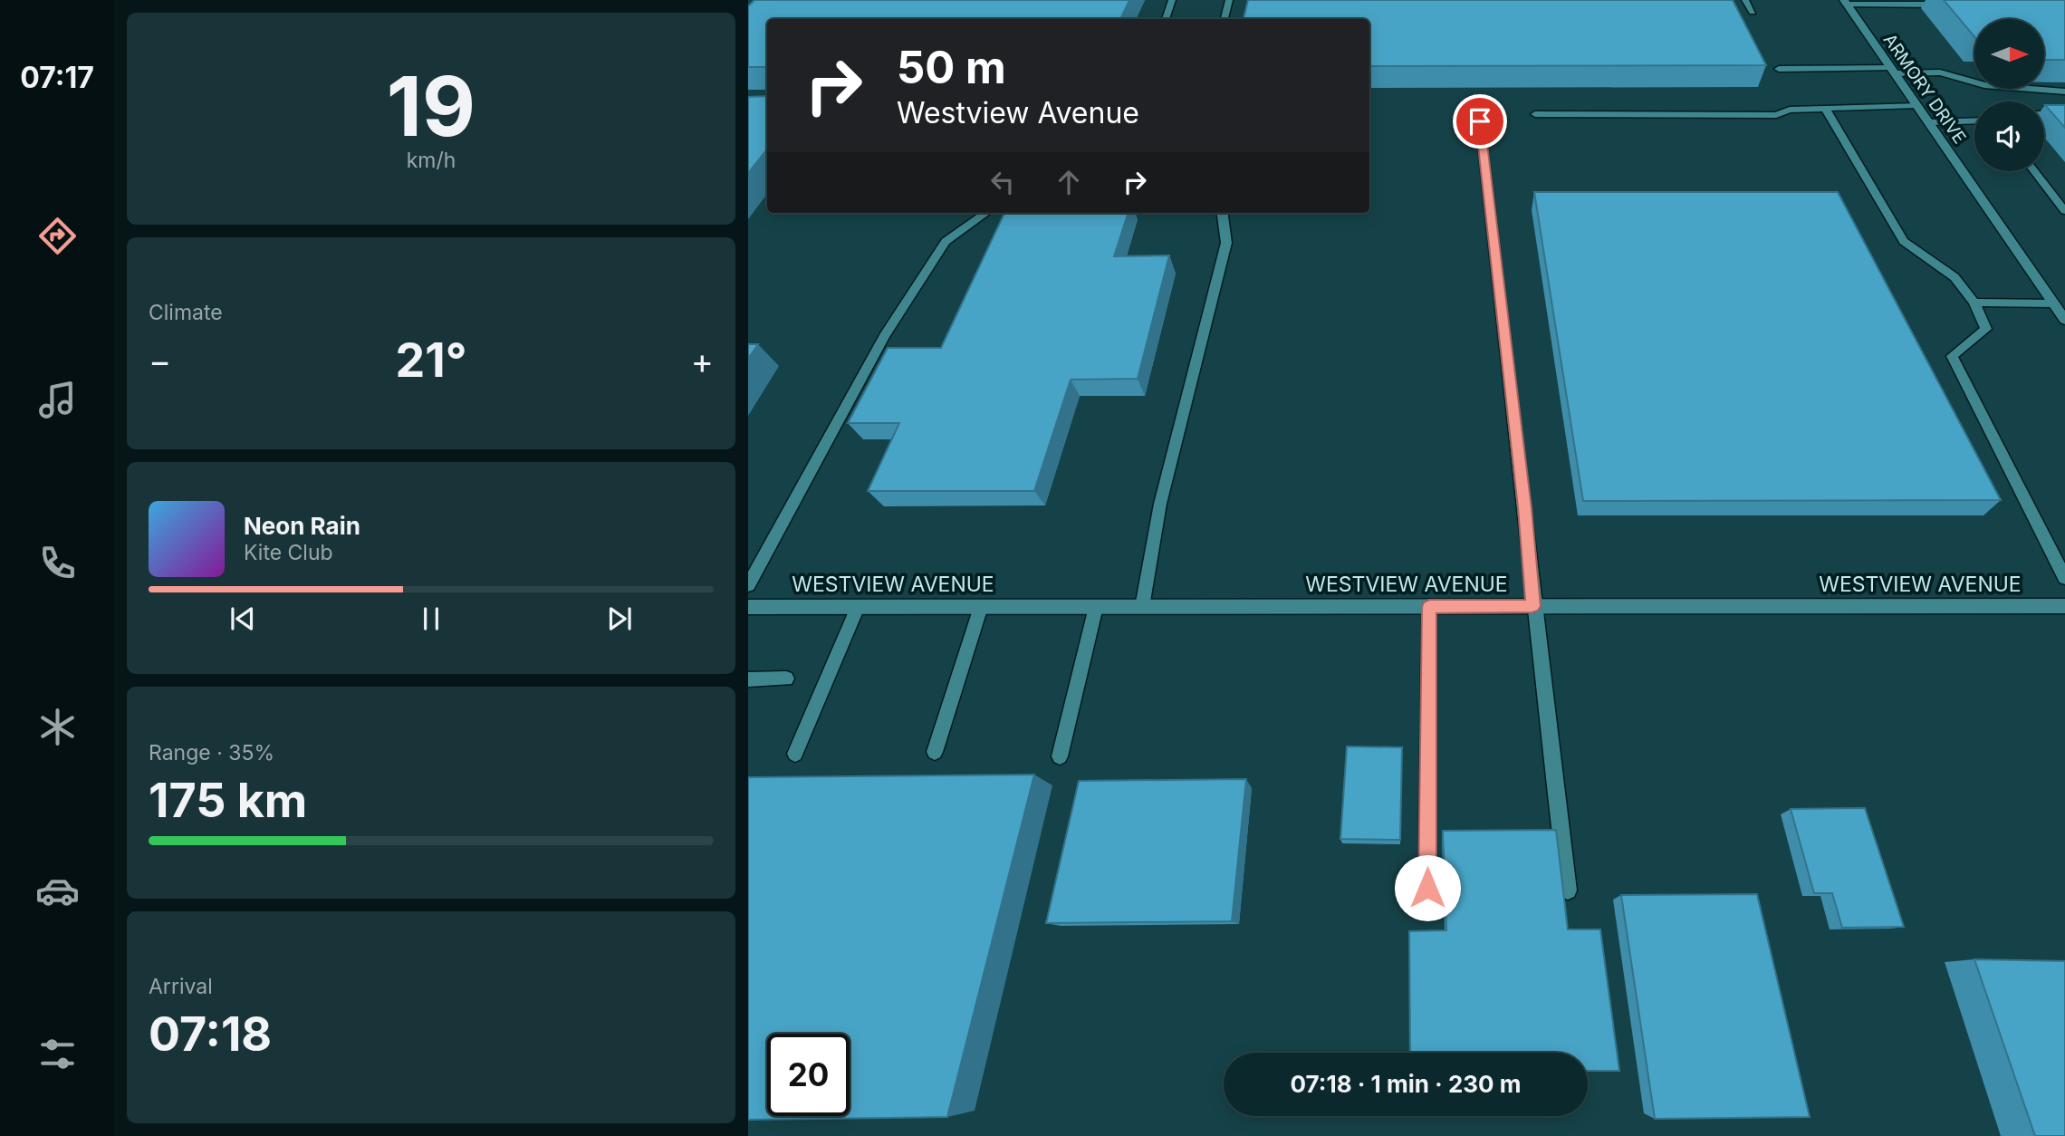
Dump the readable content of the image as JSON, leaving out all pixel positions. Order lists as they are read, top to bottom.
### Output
{
  "streets": {
    "street": ["ARMORY DRIVE", "WESTVIEW AVENUE"]
  },
  "north": "right",
  "page": {
    "tabs": "07:17",
    "tile": [
      ["19", "km/h"],
      "Climate",
      ["Range · 35%", "175 km"],
      ["Arrival", "07:18"]
    ],
    "turn": ["50 m", "Westview Avenue"],
    "heat": ["−", "21°", "+"],
    "song": ["Neon Rain", "Kite Club"],
    "limit": "20",
    "trip": "07:18 · 1 min · 230 m"
  }
}
